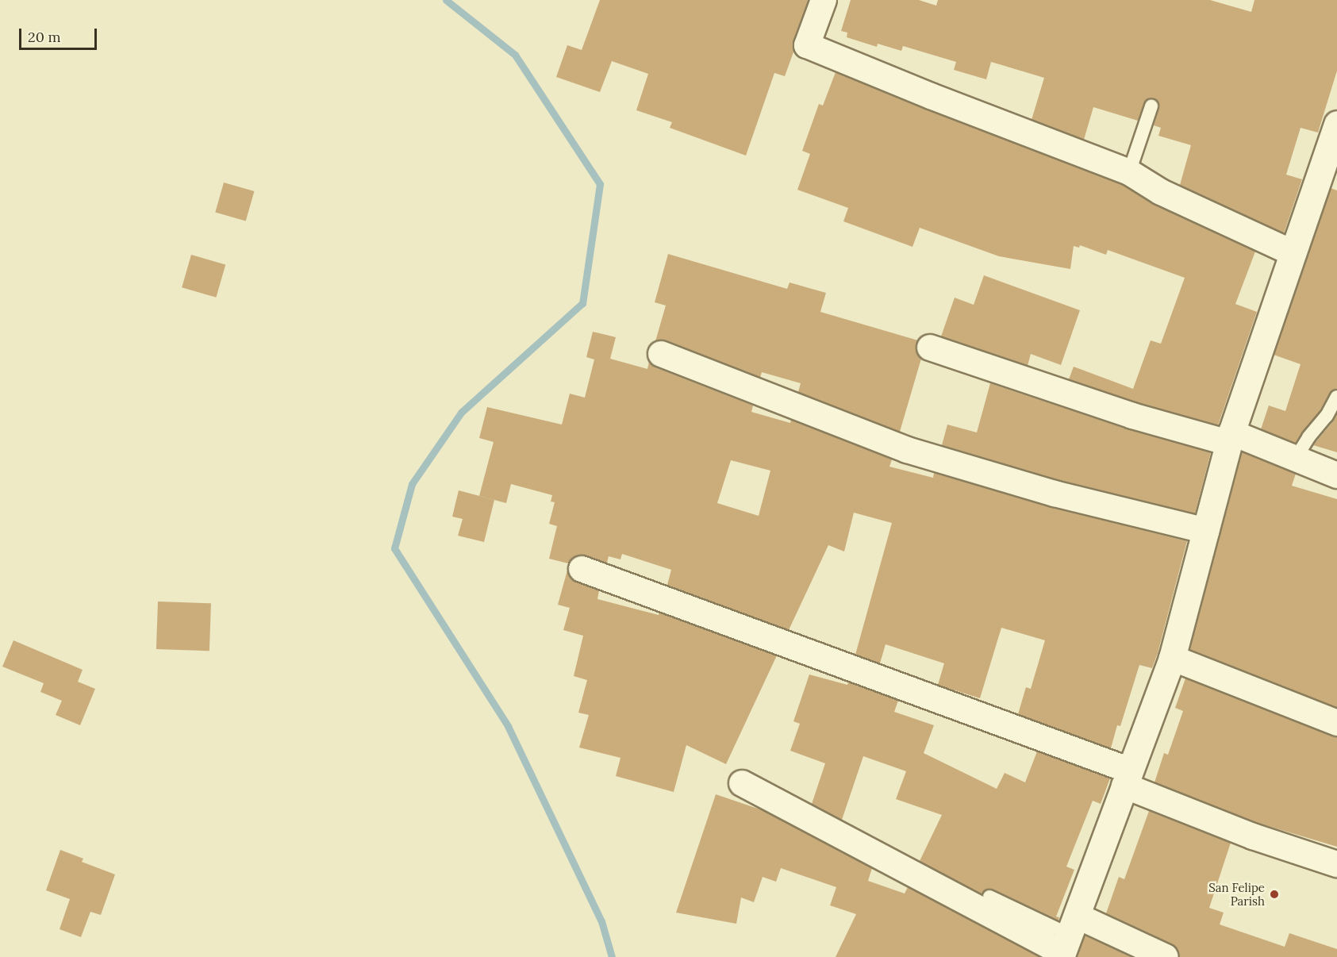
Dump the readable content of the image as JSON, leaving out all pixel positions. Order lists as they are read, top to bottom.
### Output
{
  "places": ["San Felipe Parish"],
  "scale_bar": "20 m"
}
